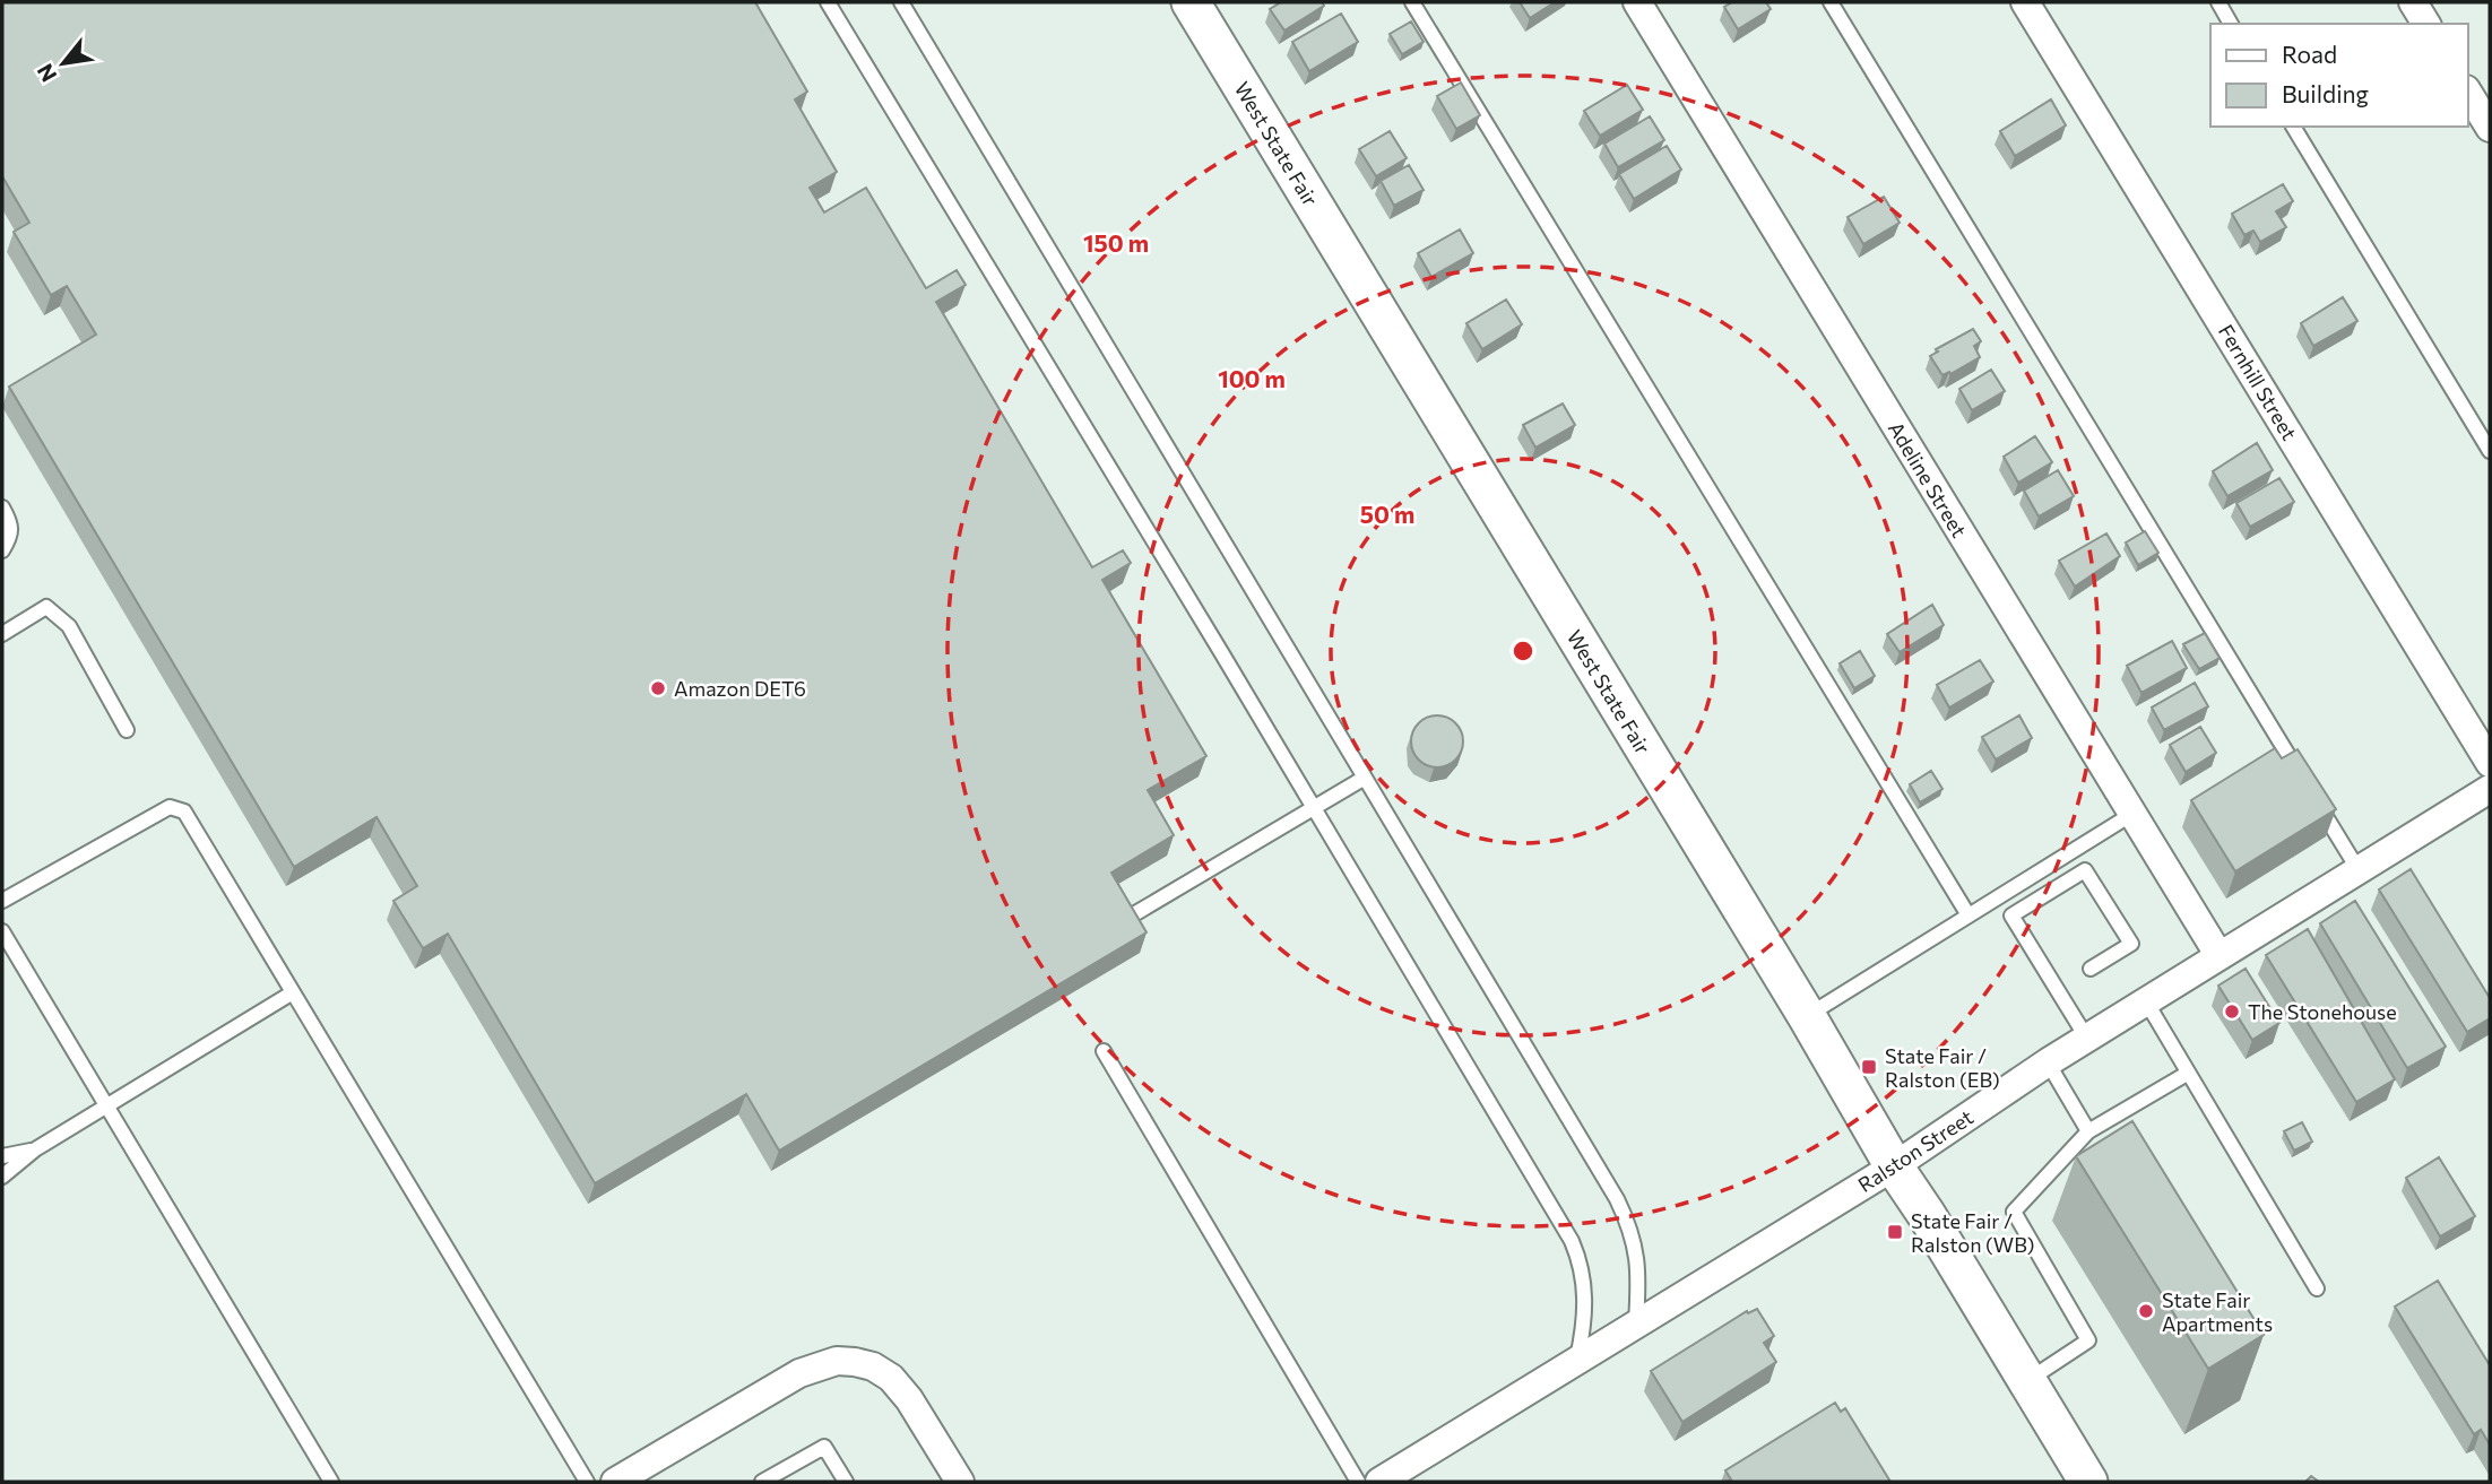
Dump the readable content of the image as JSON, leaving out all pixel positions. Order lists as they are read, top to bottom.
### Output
{
  "streets": {
    "street": [
      "West State Fair",
      "Fernhill Street",
      "Adeline Street",
      "Ralston Street"
    ]
  },
  "crossings": [
    ["West State Fair", "Ralston Street"],
    ["Adeline Street", "Ralston Street"]
  ],
  "places": {
    "other": ["Amazon DET6", "The Stonehouse", "State Fair Apartments"],
    "transit": ["State Fair / Ralston (EB)", "State Fair / Ralston (WB)"]
  },
  "legend": ["Road", "Building"],
  "north": "bottom left",
  "rings": ["150 m", "100 m", "50 m"]
}
